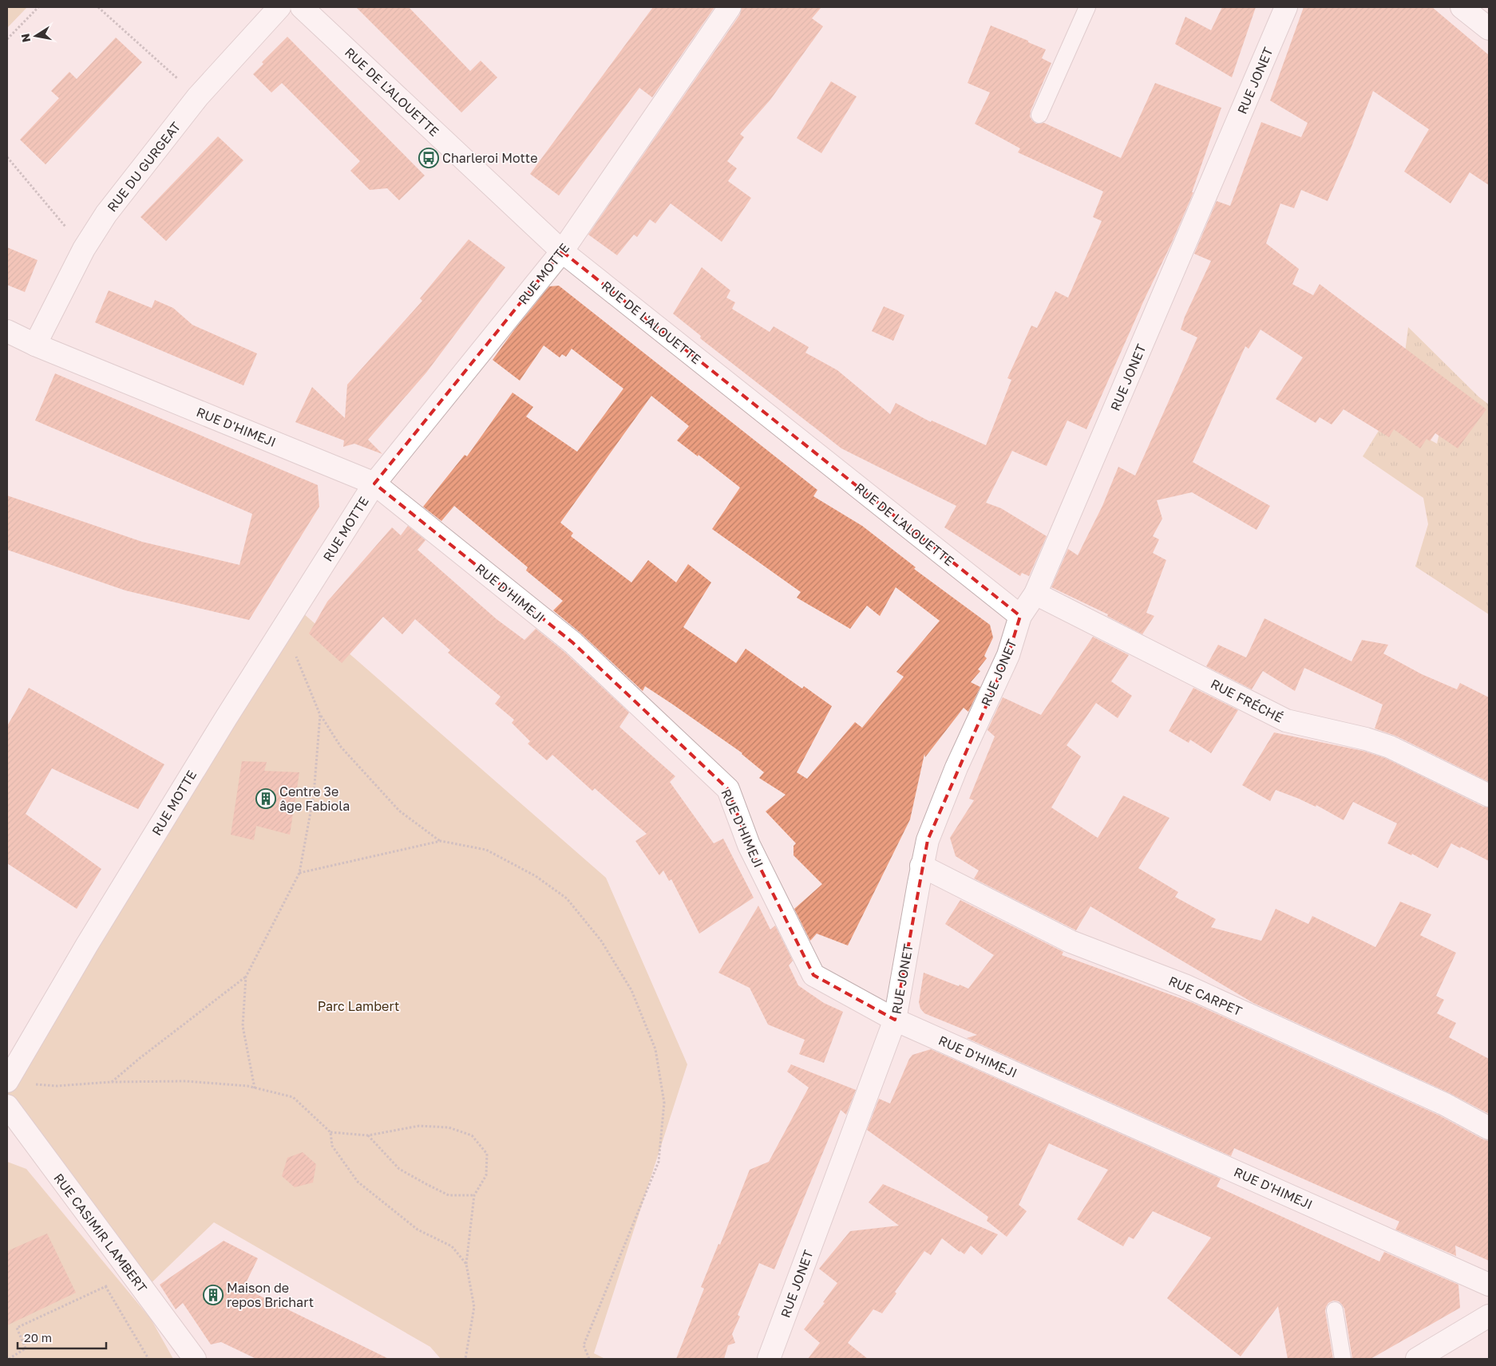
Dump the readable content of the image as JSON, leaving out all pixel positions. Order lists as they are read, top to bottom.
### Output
{
  "streets": {
    "street": [
      "RUE JONET",
      "RUE DE L'ALOUETTE",
      "RUE DU GURGEAT",
      "RUE MOTTE",
      "RUE D'HIMEJI",
      "RUE FRÉCHÉ",
      "RUE CARPET",
      "RUE CASIMIR LAMBERT"
    ]
  },
  "crossings": [
    ["RUE JONET", "RUE DE L'ALOUETTE"],
    ["RUE JONET", "RUE D'HIMEJI"],
    ["RUE JONET", "RUE FRÉCHÉ"],
    ["RUE JONET", "RUE CARPET"],
    ["RUE DE L'ALOUETTE", "RUE MOTTE"],
    ["RUE DU GURGEAT", "RUE D'HIMEJI"],
    ["RUE MOTTE", "RUE D'HIMEJI"]
  ],
  "parks": ["Parc Lambert"],
  "places": {
    "bus stop": ["Charleroi Motte"],
    "building": ["Centre 3e âge Fabiola", "Maison de repos Brichart"]
  },
  "scale_bar": "20 m",
  "north": "left"
}
